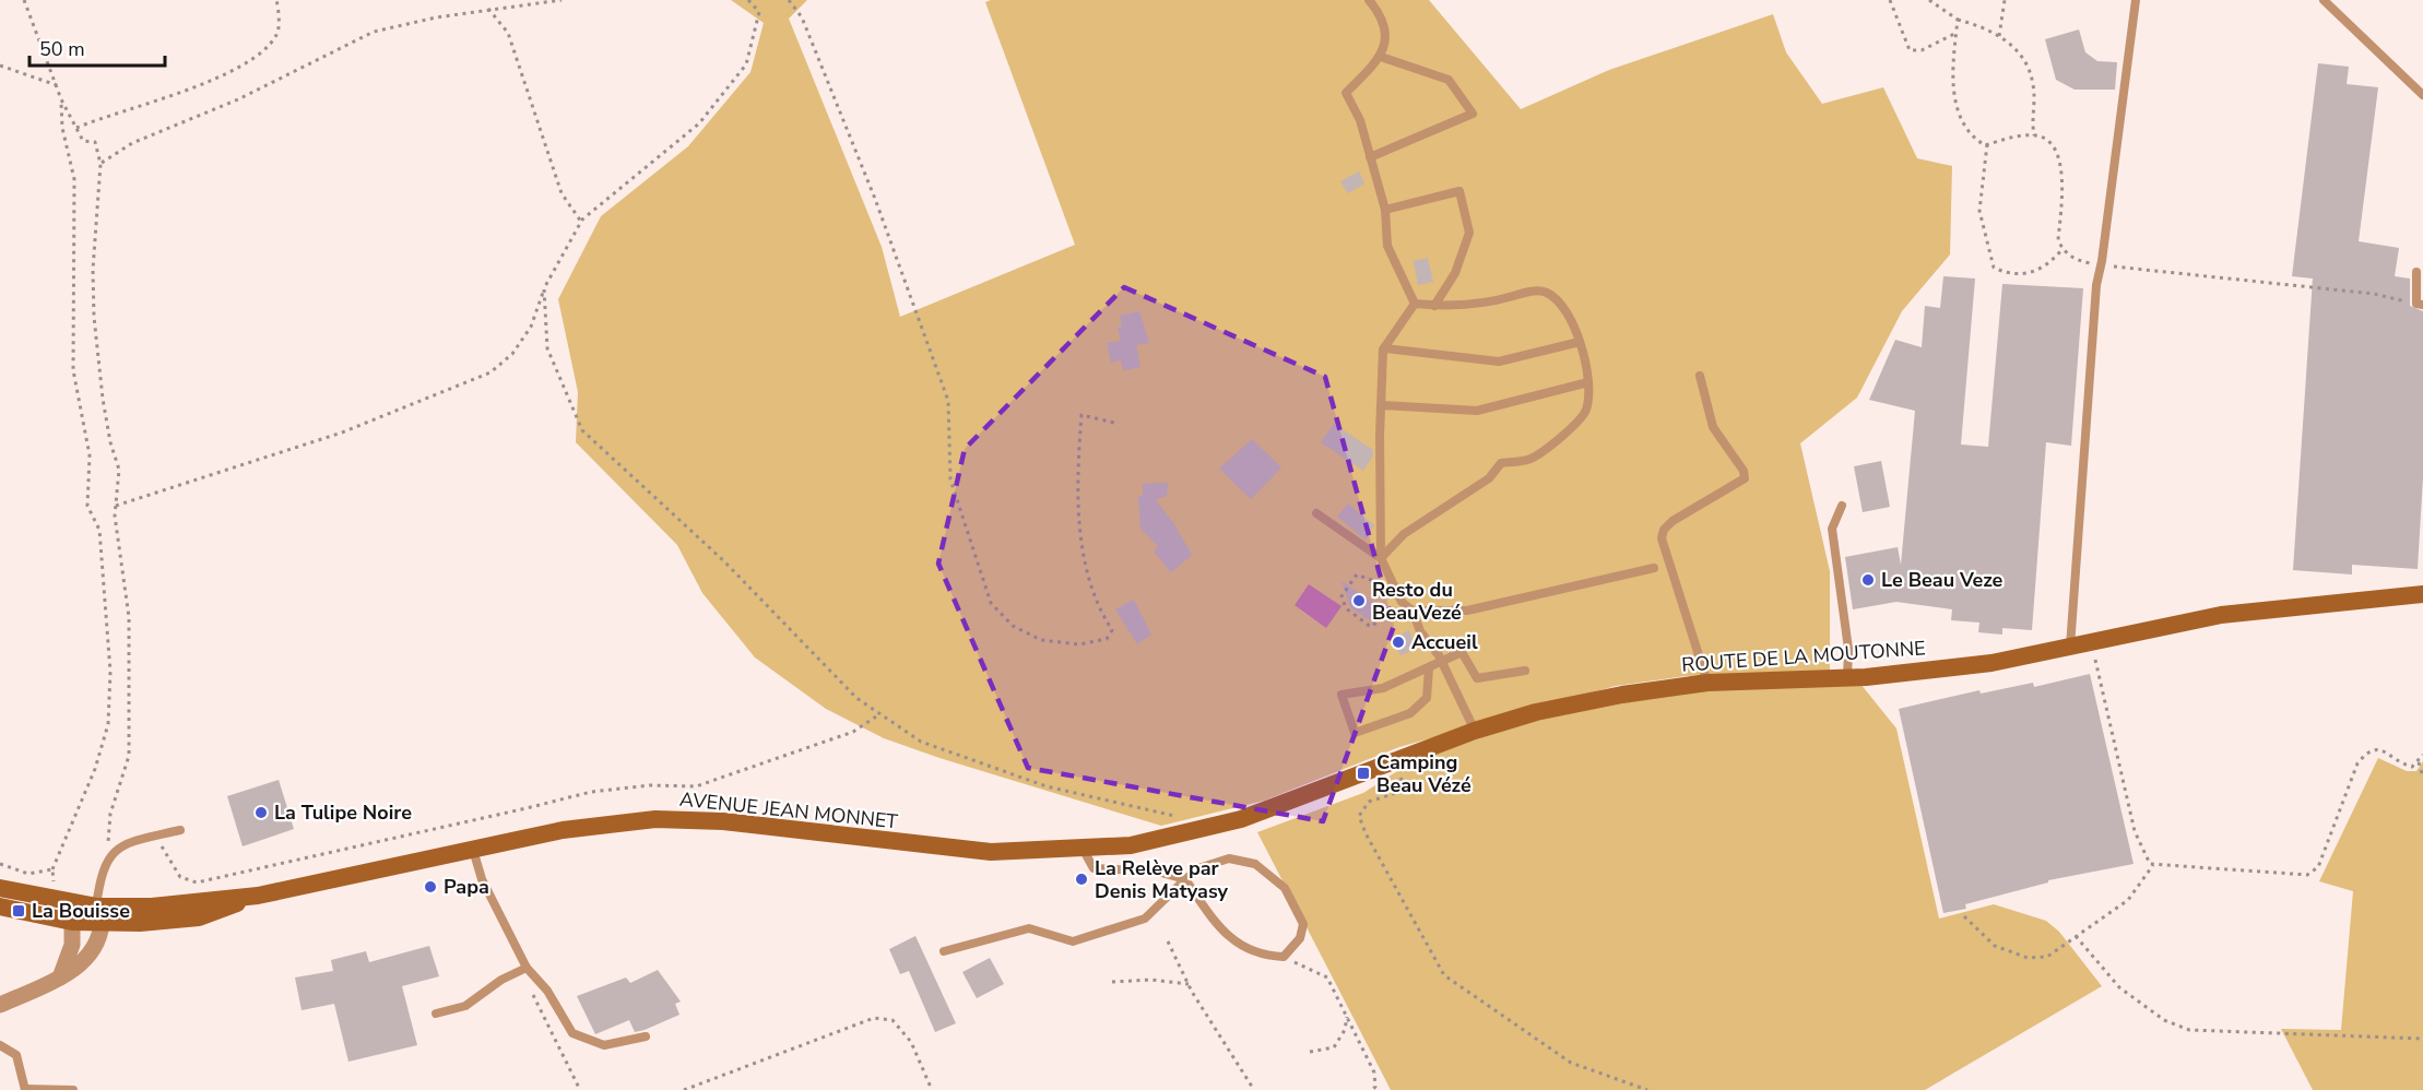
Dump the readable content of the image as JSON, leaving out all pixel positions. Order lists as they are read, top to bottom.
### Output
{
  "streets": {
    "main road": ["ROUTE DE LA MOUTONNE", "AVENUE JEAN MONNET"]
  },
  "crossings": [
    ["ROUTE DE LA MOUTONNE", "AVENUE JEAN MONNET"]
  ],
  "places": {
    "other": [
      "Le Beau Veze",
      "Resto du BeauVezé",
      "Accueil",
      "La Tulipe Noire",
      "La Relève par Denis Matyasy",
      "Papa"
    ],
    "transit": ["Camping Beau Vézé", "La Bouisse"]
  },
  "scale_bar": "50 m"
}
